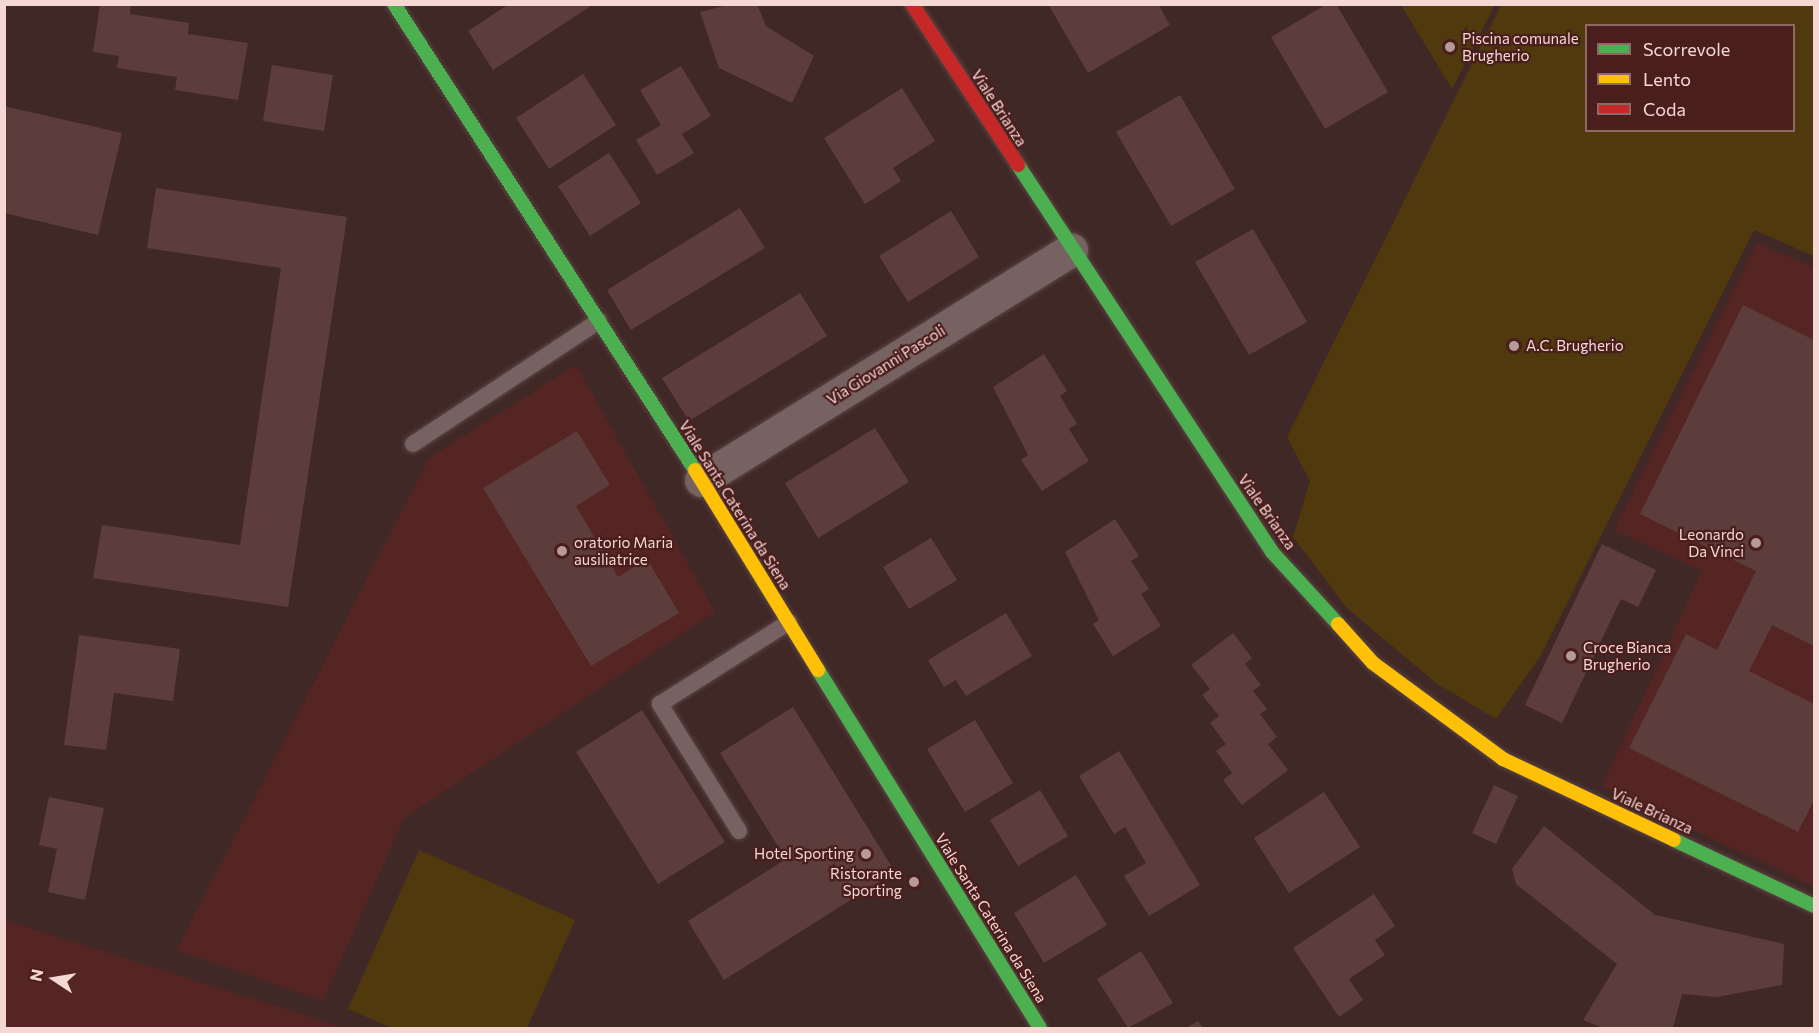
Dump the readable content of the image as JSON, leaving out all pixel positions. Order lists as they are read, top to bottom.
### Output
{
  "streets": {
    "street": ["Viale Brianza", "Via Giovanni Pascoli", "Viale Santa Caterina da Siena"]
  },
  "crossings": [
    ["Viale Brianza", "Via Giovanni Pascoli"],
    ["Via Giovanni Pascoli", "Viale Santa Caterina da Siena"]
  ],
  "places": [
    "Piscina comunale Brugherio",
    "A.C. Brugherio",
    "Leonardo Da Vinci",
    "oratorio Maria ausiliatrice",
    "Croce Bianca Brugherio",
    "Hotel Sporting",
    "Ristorante Sporting"
  ],
  "legend": ["Scorrevole", "Lento", "Coda"],
  "north": "left"
}
